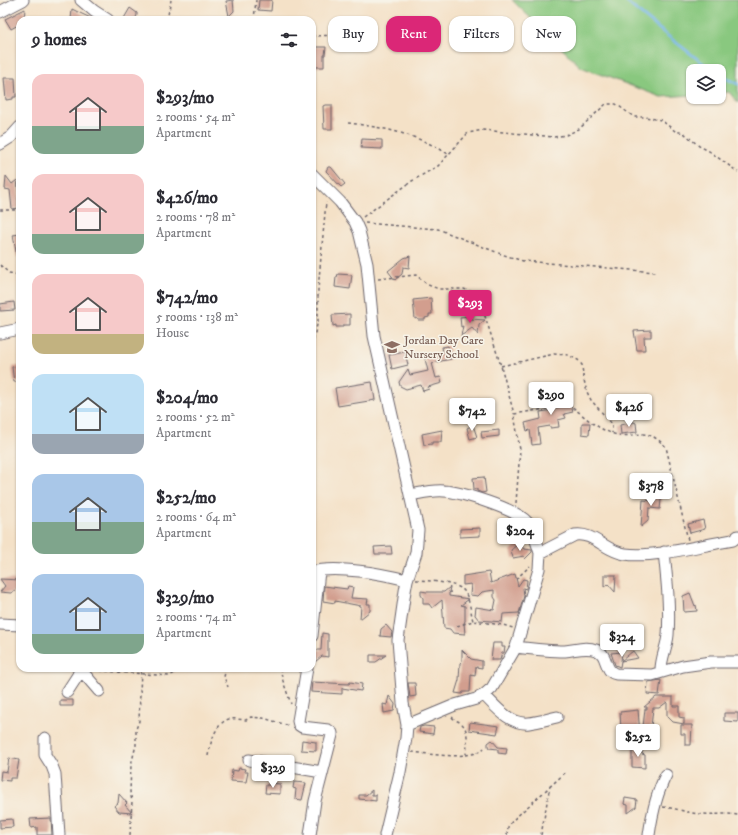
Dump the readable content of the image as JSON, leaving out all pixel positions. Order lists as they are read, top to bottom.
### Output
{
  "places": {
    "school or university": ["Jordan Day Care Nursery School"]
  },
  "page": {
    "chip": [
      "Buy",
      "Rent",
      "Filters",
      "New"
    ],
    "heading": "9 homes",
    "list": [
      {
        "name": "$293/mo",
        "note": "2 rooms · 54 m² · Apartment"
      },
      {
        "name": "$426/mo",
        "note": "2 rooms · 78 m² · Apartment"
      },
      {
        "name": "$742/mo",
        "note": "5 rooms · 138 m² · House"
      },
      {
        "name": "$204/mo",
        "note": "2 rooms · 52 m² · Apartment"
      },
      {
        "name": "$252/mo",
        "note": "2 rooms · 64 m² · Apartment"
      },
      {
        "name": "$329/mo",
        "note": "2 rooms · 74 m² · Apartment"
      }
    ],
    "price": [
      "$293",
      "$290",
      "$426",
      "$742",
      "$378",
      "$204",
      "$324",
      "$252",
      "$329"
    ]
  }
}
